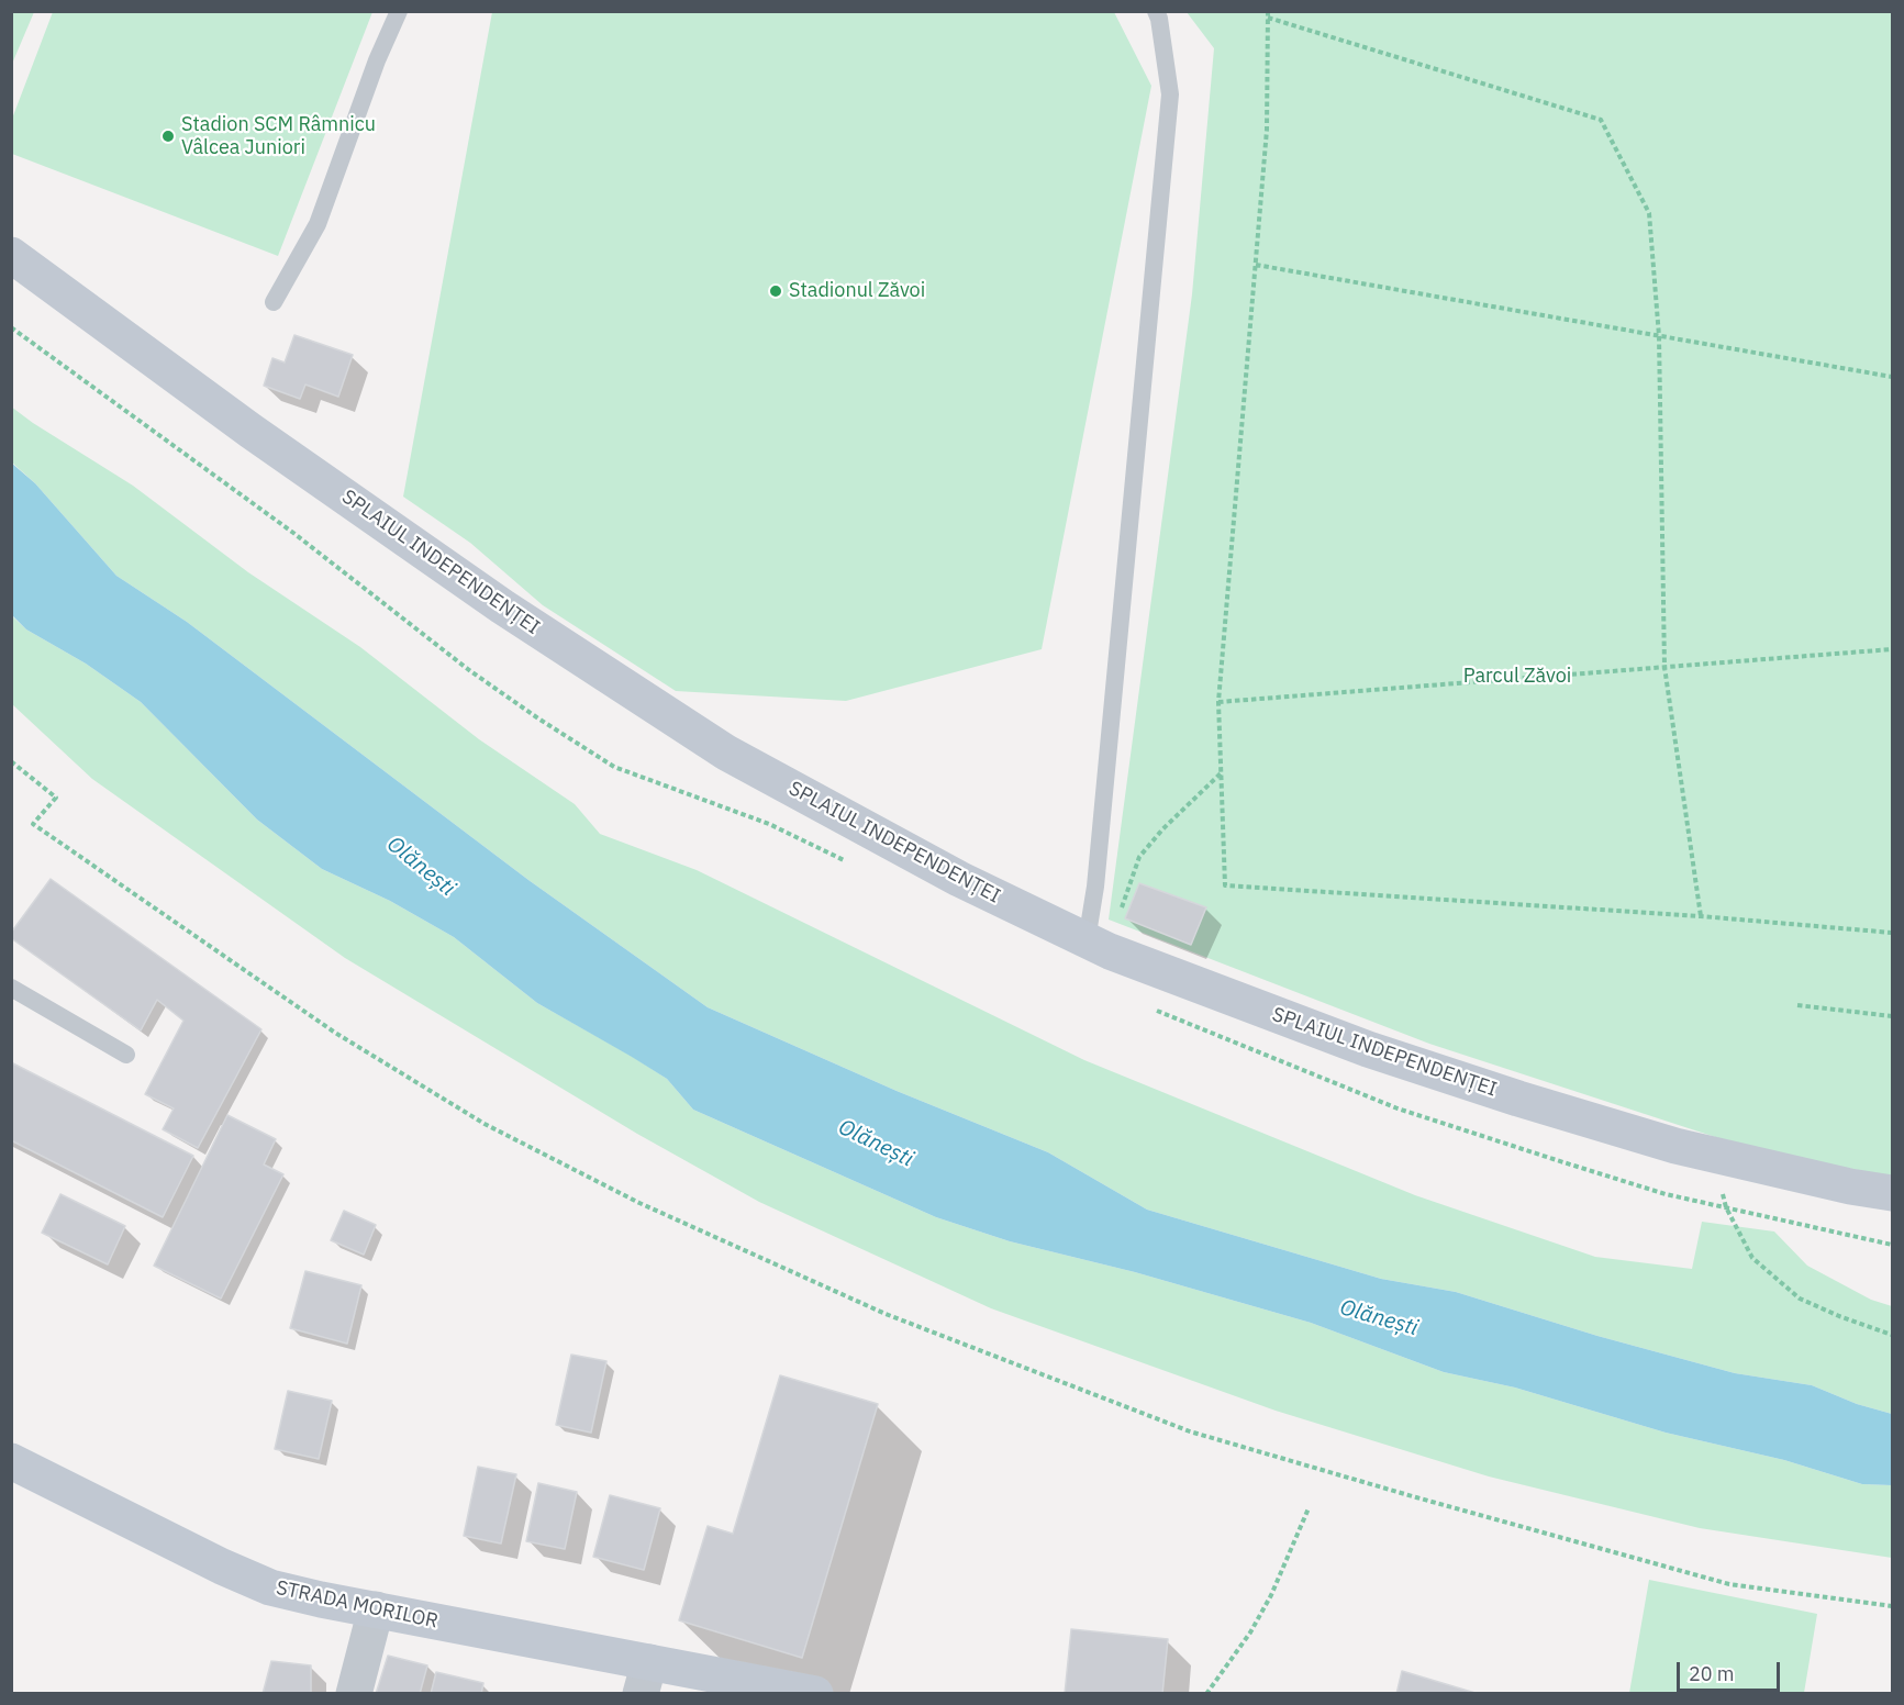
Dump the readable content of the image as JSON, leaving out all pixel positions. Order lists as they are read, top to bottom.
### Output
{
  "streets": {
    "street": ["SPLAIUL INDEPENDENȚEI", "STRADA MORILOR"]
  },
  "water": ["Olănești"],
  "parks": ["Parcul Zăvoi"],
  "places": ["Stadion SCM Râmnicu Vâlcea Juniori", "Stadionul Zăvoi"],
  "scale_bar": "20 m"
}
